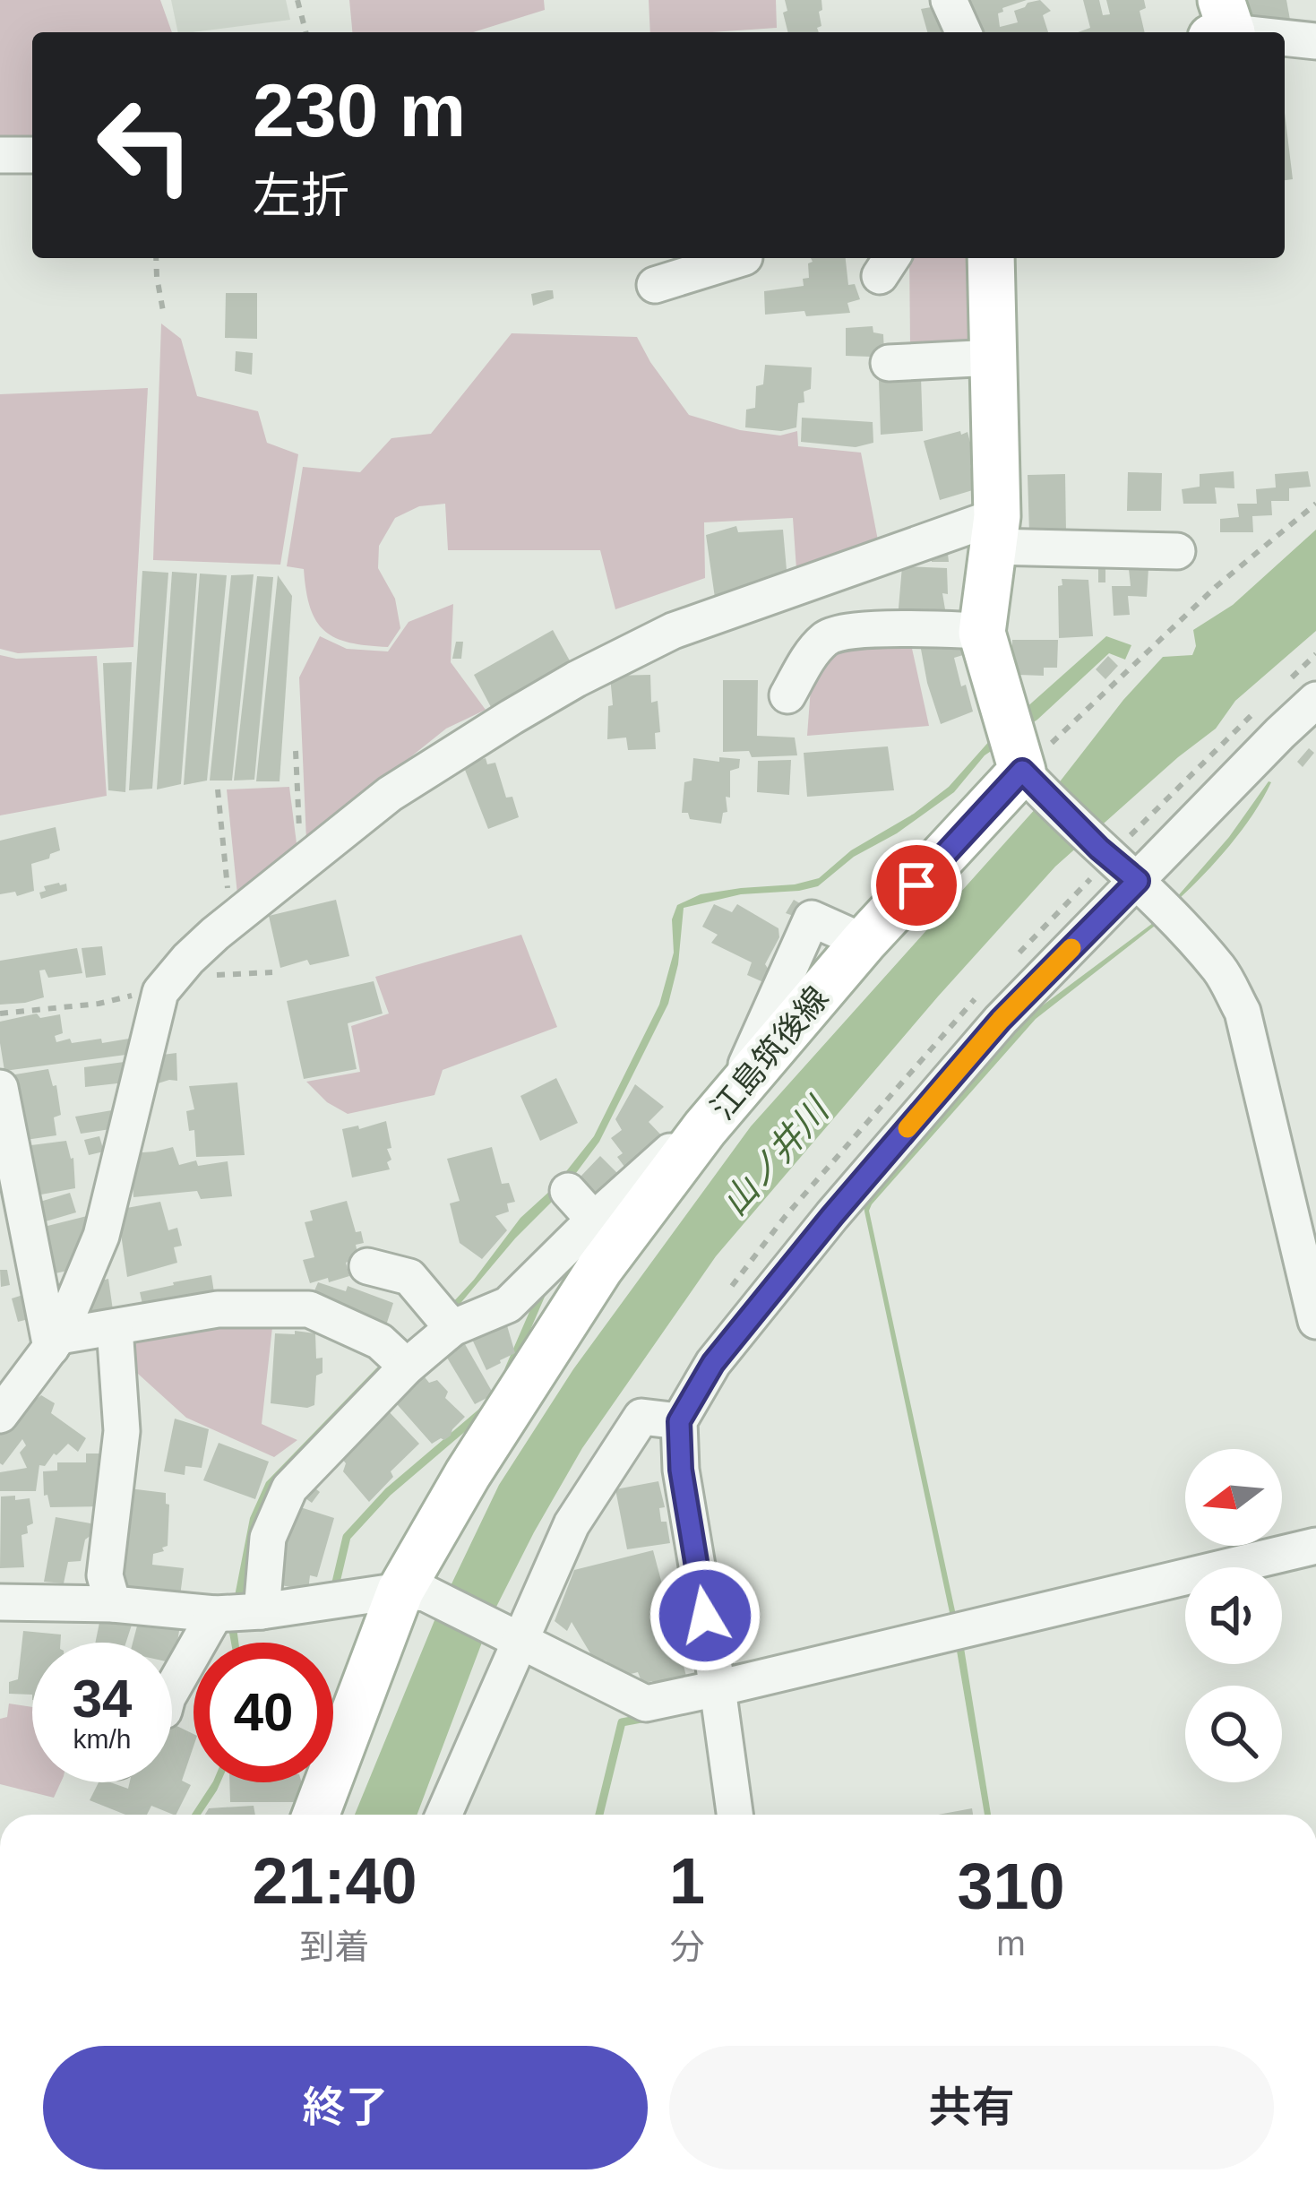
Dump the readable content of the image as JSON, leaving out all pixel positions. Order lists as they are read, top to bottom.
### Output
{
  "streets": {
    "main road": ["江島筑後線"]
  },
  "water": ["山ノ井川"],
  "north": "left",
  "page": {
    "turn": ["230 m", "左折"],
    "speed": "34 km/h",
    "limit": "40",
    "eta": [
      "21:40",
      "到着",
      "1",
      "分",
      "310",
      "m"
    ],
    "buttons": ["終了", "共有"]
  }
}
